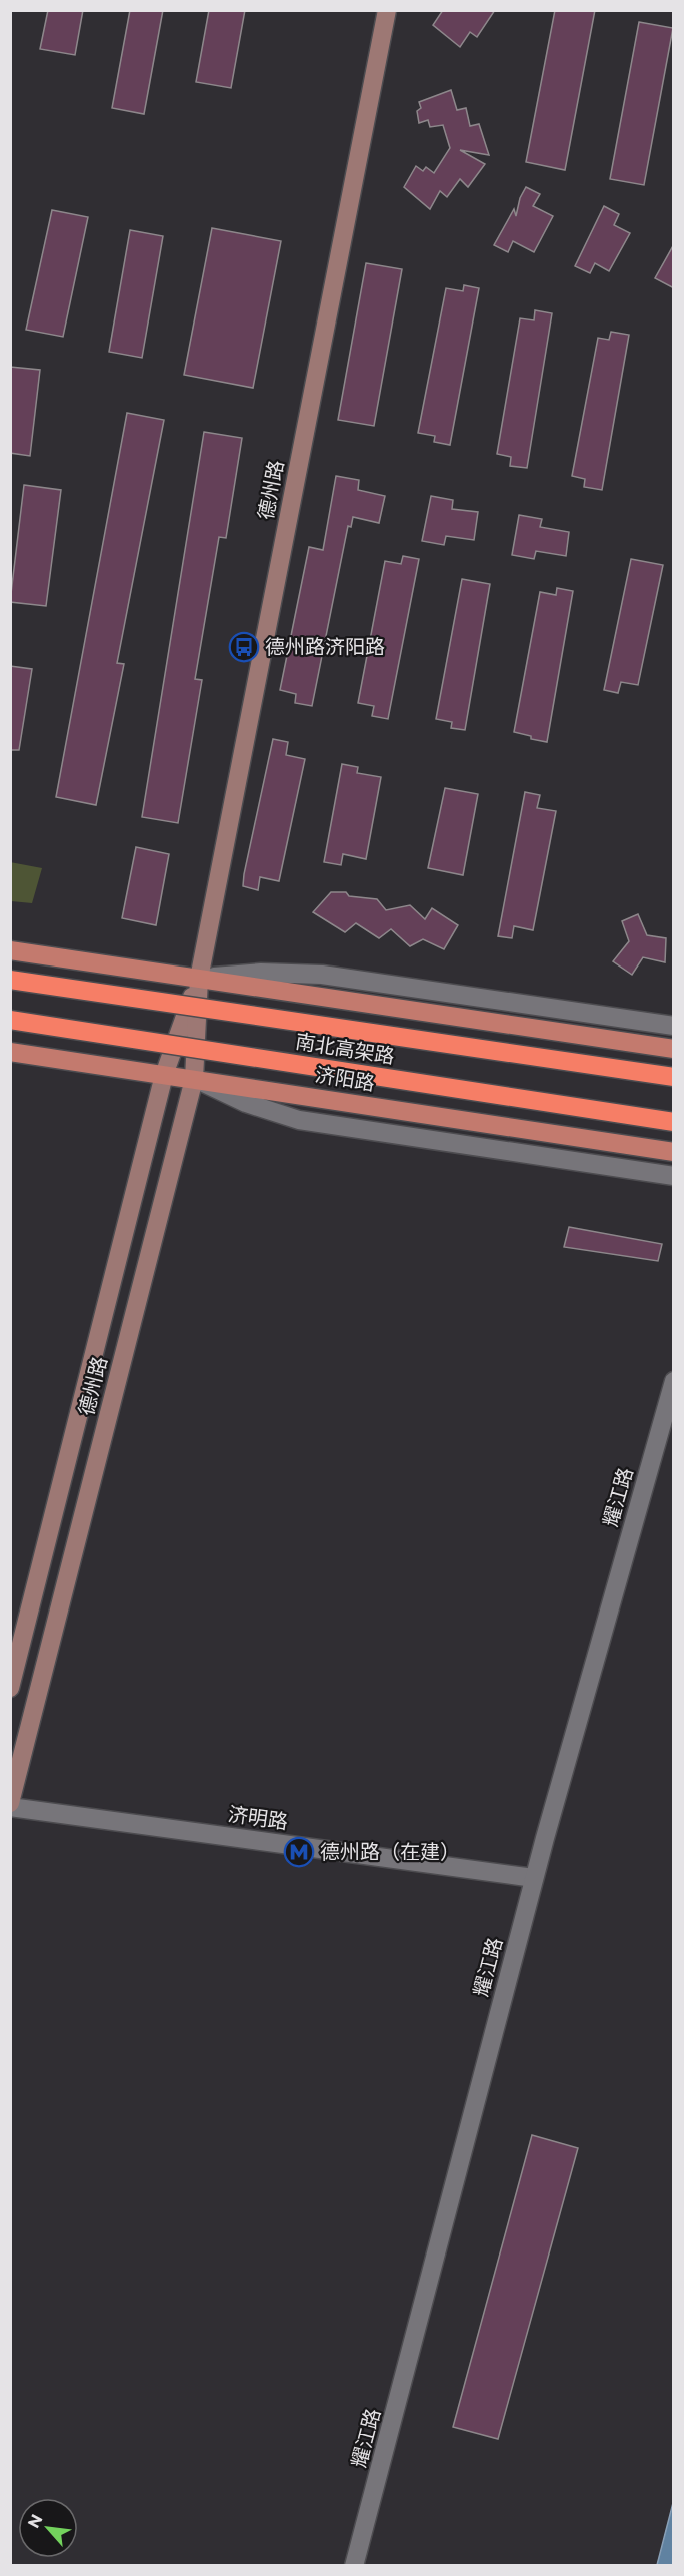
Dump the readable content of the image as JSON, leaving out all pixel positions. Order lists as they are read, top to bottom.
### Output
{
  "streets": {
    "highway": ["南北高架路"],
    "main road": ["济阳路"],
    "street": ["德州路", "耀江路", "济明路"]
  },
  "crossings": [
    ["德州路", "济阳路"],
    ["德州路", "济明路"],
    ["耀江路", "济明路"]
  ],
  "places": {
    "bus stop": ["德州路济阳路"],
    "metro station": ["德州路（在建）"]
  },
  "north": "top left"
}
